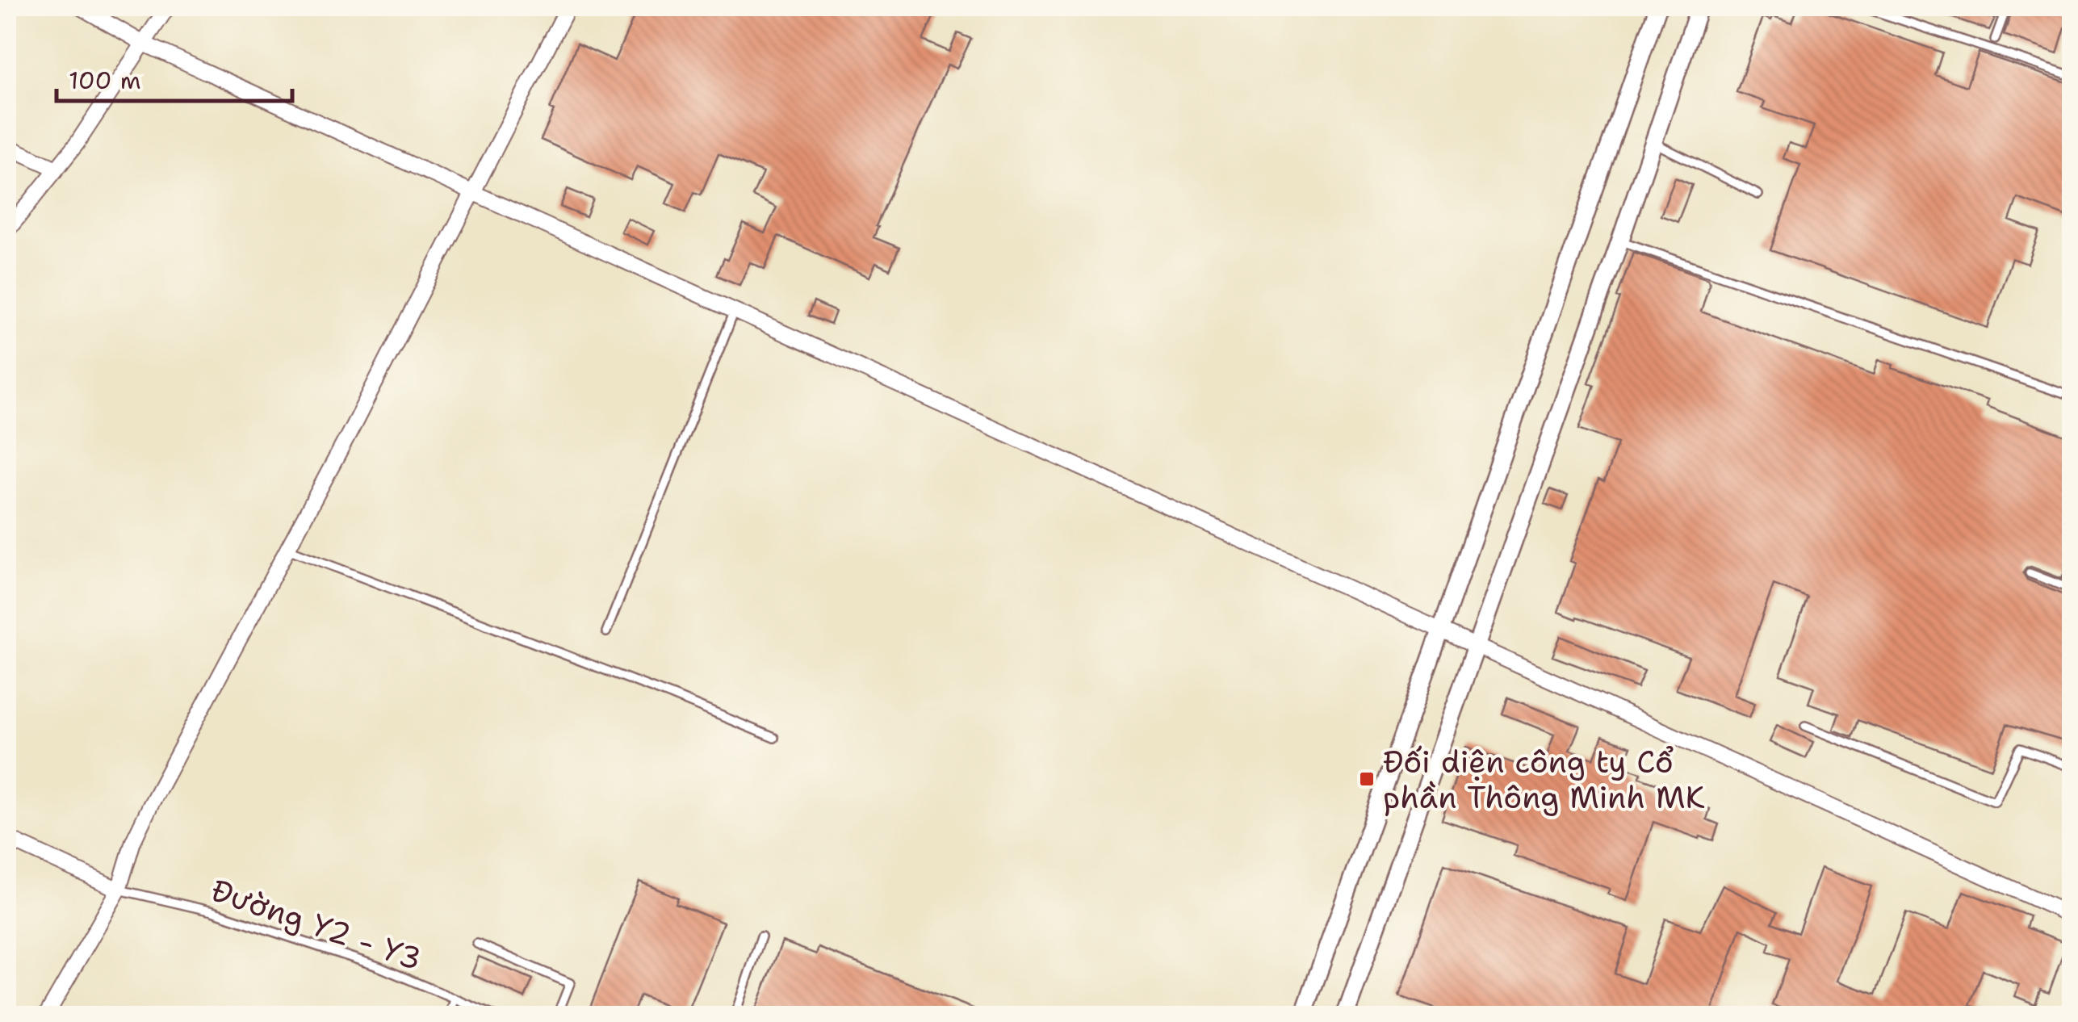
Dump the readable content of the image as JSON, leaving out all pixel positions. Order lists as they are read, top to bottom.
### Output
{
  "streets": {
    "lane": ["Đường Y2 - Y3"]
  },
  "places": {
    "transit": ["Đối diện công ty Cổ phần Thông Minh MK"]
  },
  "scale_bar": "100 m"
}
